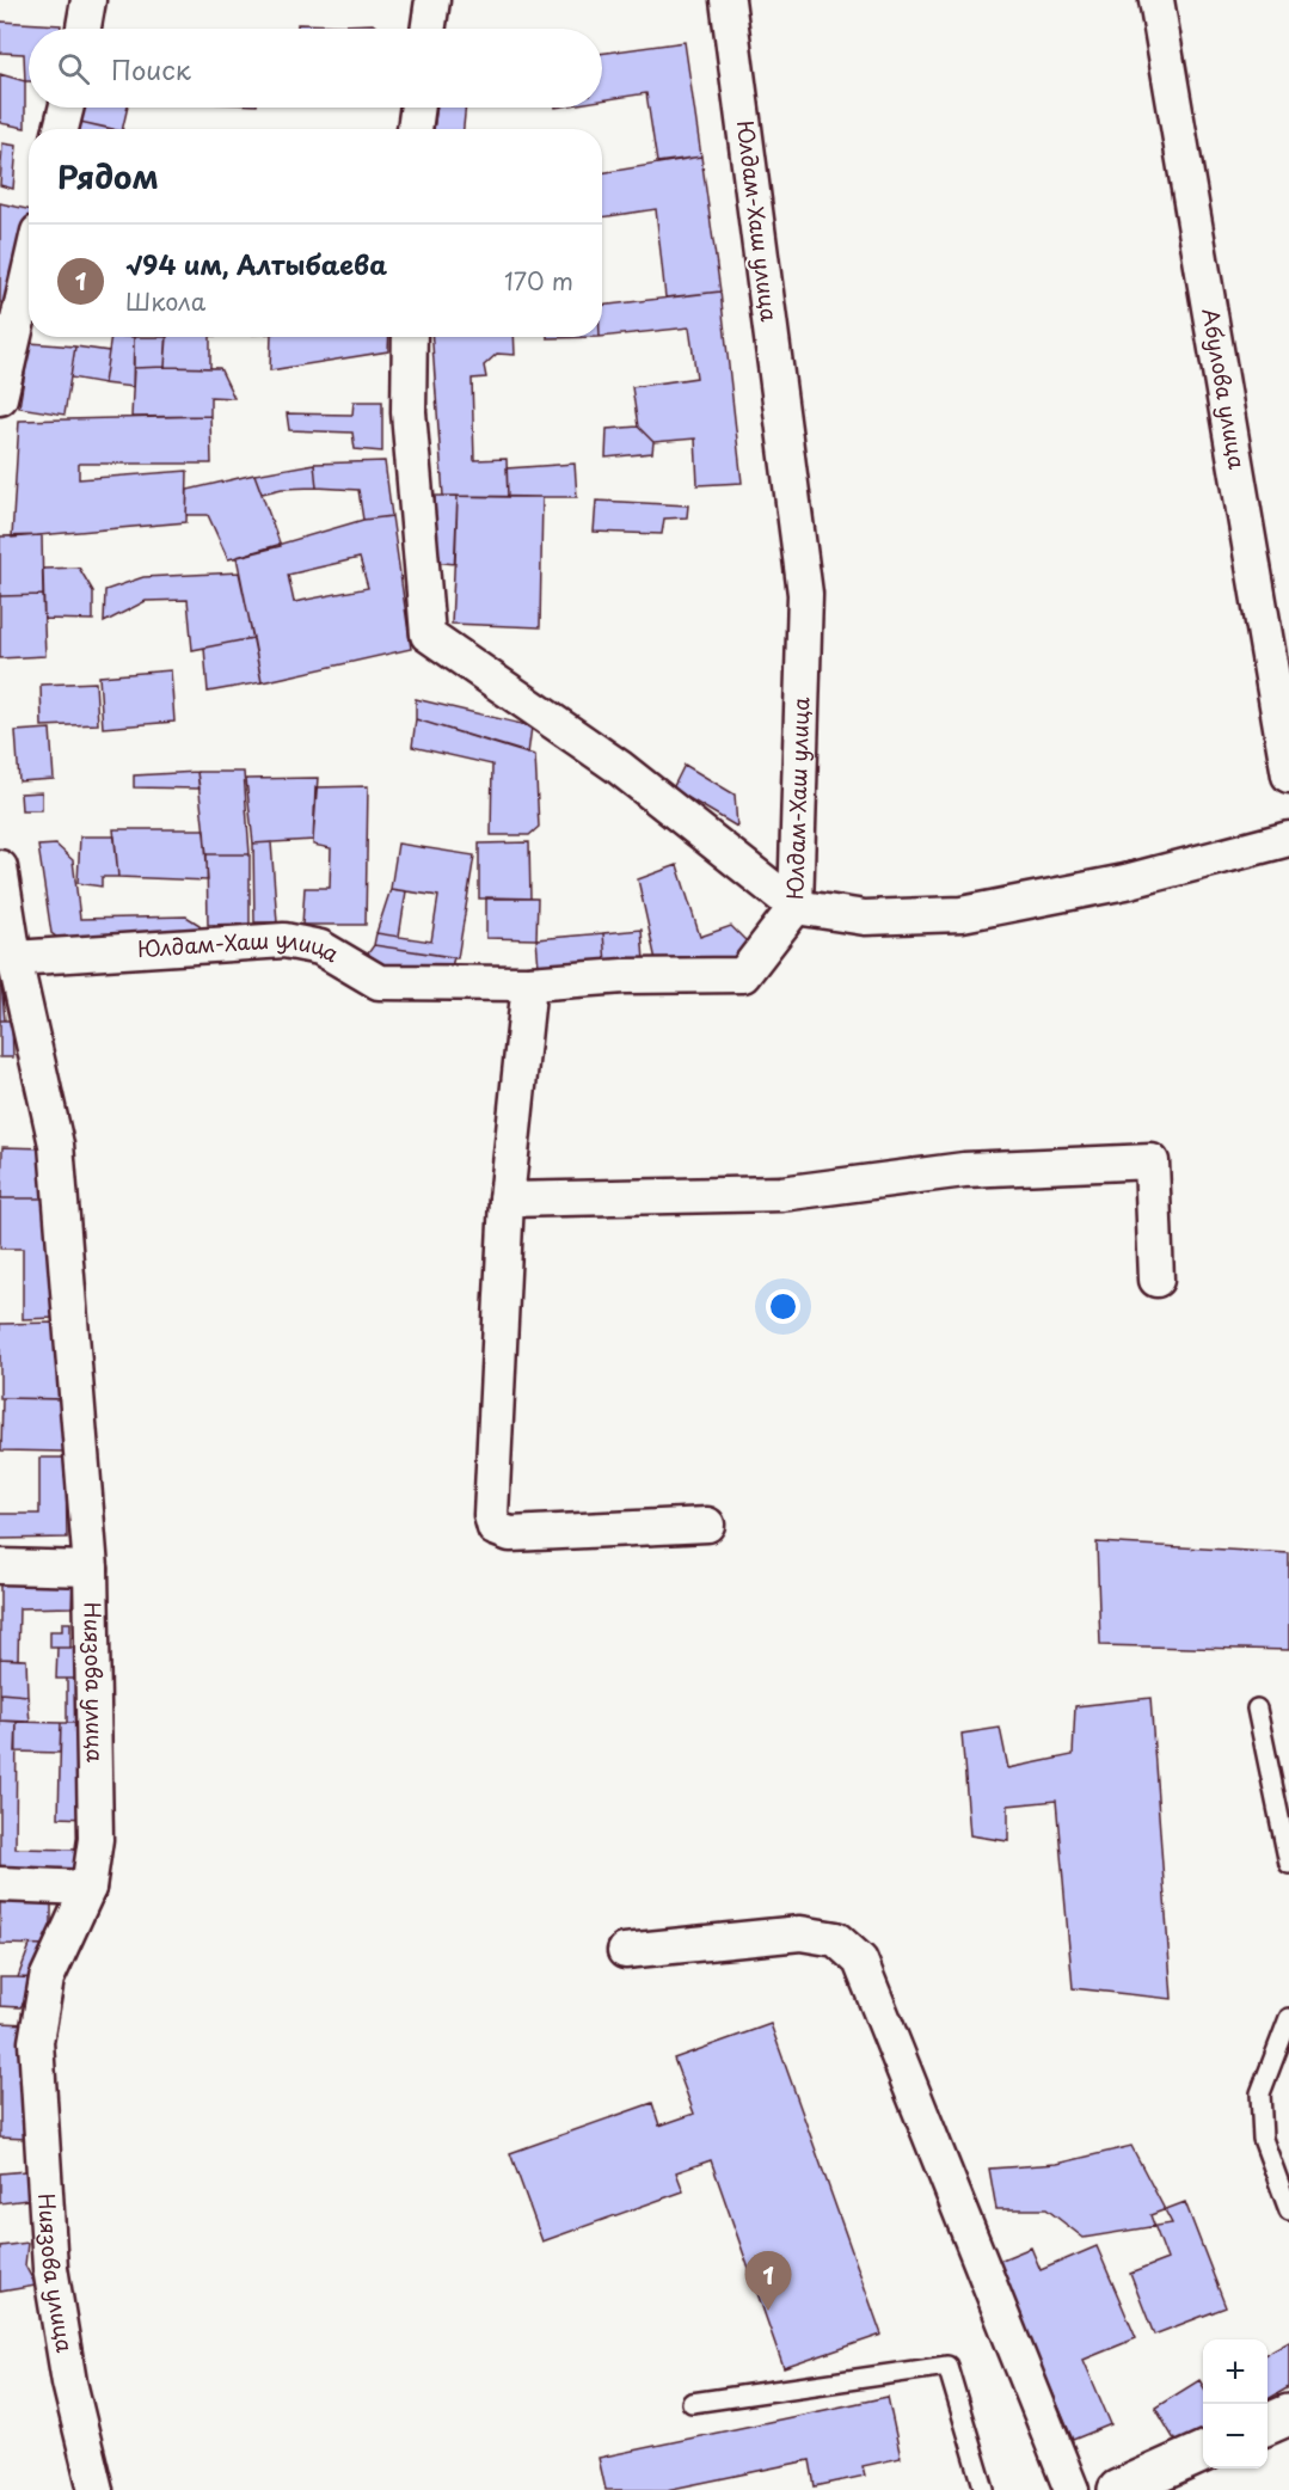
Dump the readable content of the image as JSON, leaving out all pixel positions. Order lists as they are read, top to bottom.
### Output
{
  "streets": {
    "street": ["Юлдам-Хаш улица", "Абулова улица", "Ниязова улица"]
  },
  "crossings": [
    ["Юлдам-Хаш улица", "Ниязова улица"]
  ],
  "page": {
    "search": "Поиск",
    "heading": "Рядом",
    "list": [
      {
        "mark": "1",
        "name": "√94 им, Алтыбаева",
        "note": "Школа",
        "value": "170 m"
      }
    ],
    "pins": "1",
    "map_buttons": ["+", "−"]
  }
}
